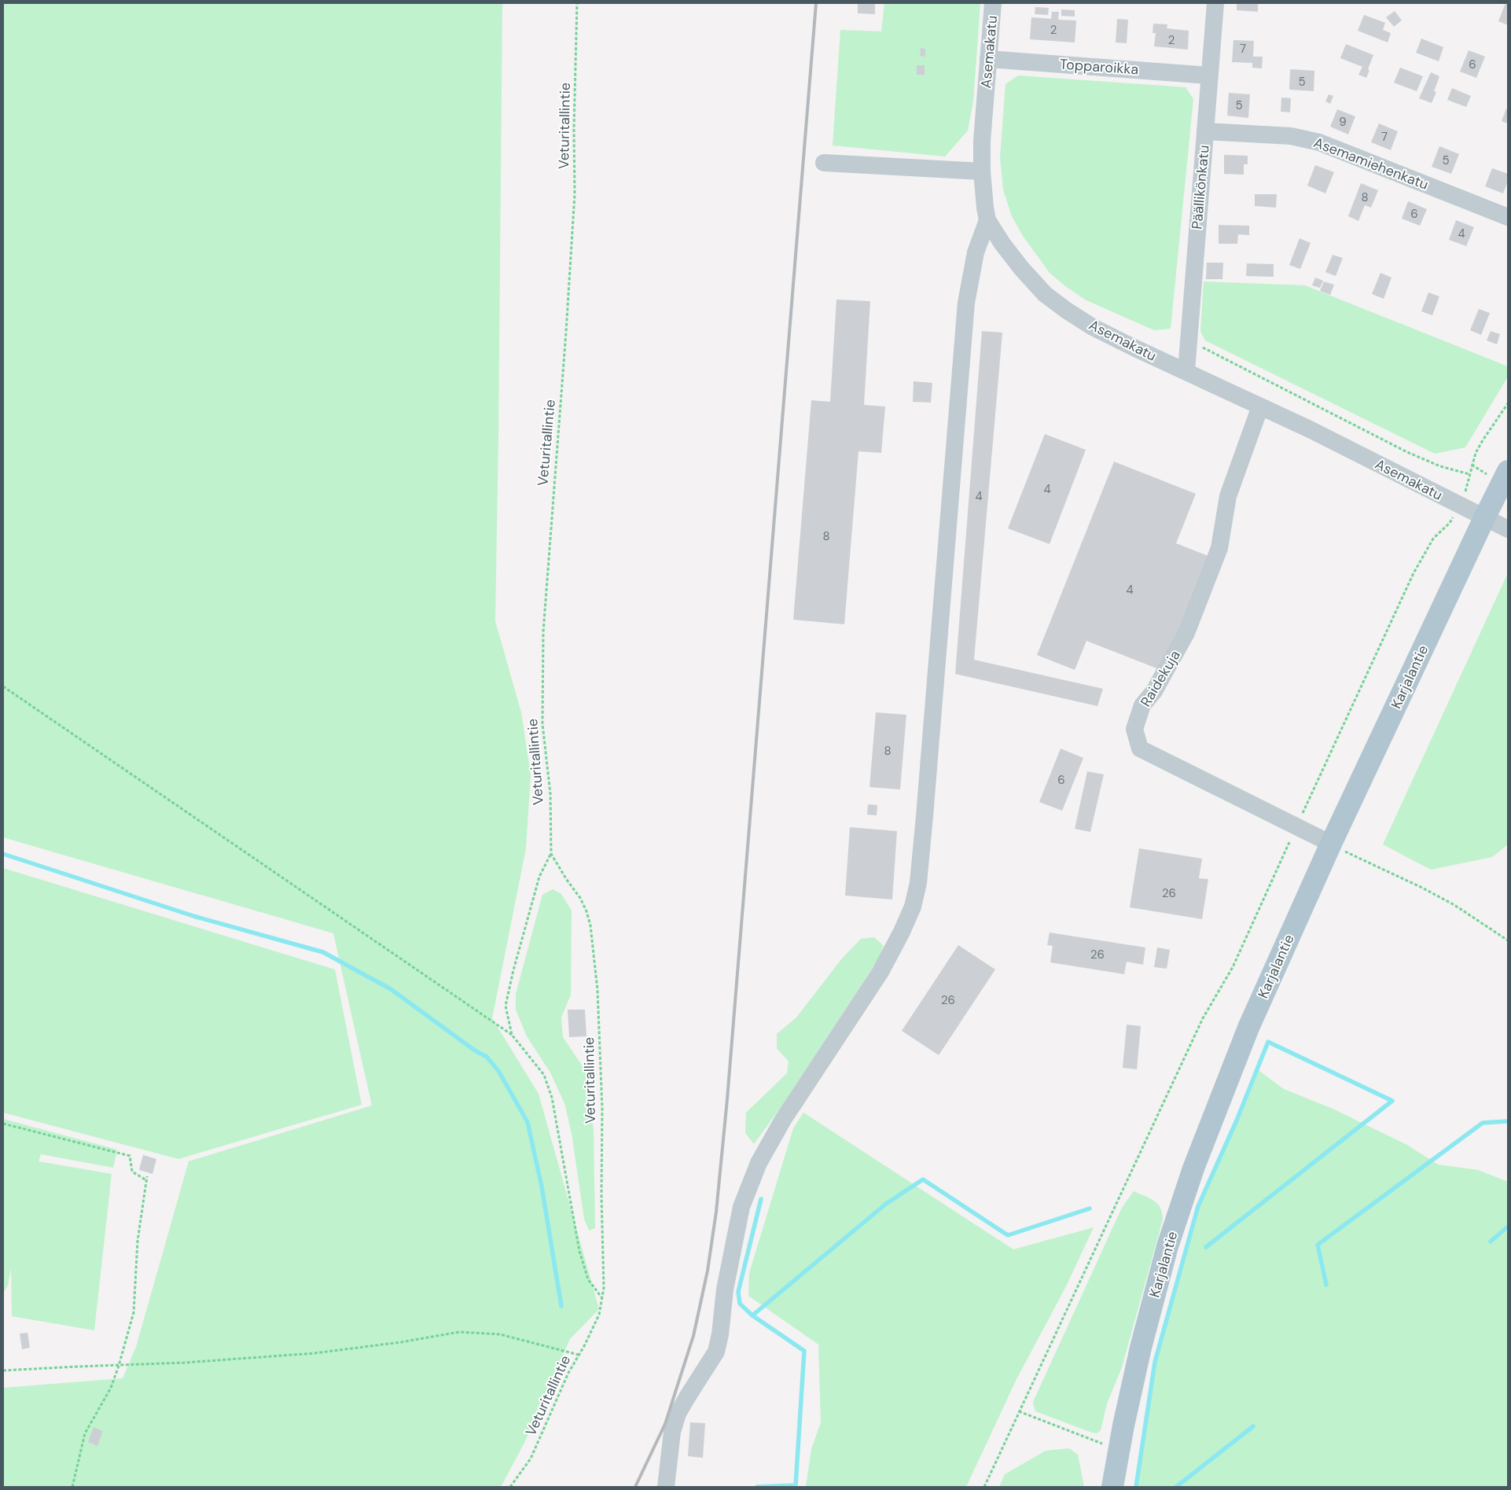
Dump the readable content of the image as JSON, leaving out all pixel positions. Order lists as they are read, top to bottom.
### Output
{
  "streets": {
    "main road": ["Karjalantie"],
    "street": [
      "Asemakatu",
      "Topparoikka",
      "Asemamiehenkatu",
      "Päällikönkatu",
      "Raidekuja"
    ],
    "path": ["Veturitallintie"]
  },
  "crossings": [
    ["Asemakatu", "Topparoikka"],
    ["Asemakatu", "Päällikönkatu"],
    ["Asemakatu", "Karjalantie"],
    ["Asemakatu", "Raidekuja"],
    ["Topparoikka", "Päällikönkatu"],
    ["Asemamiehenkatu", "Päällikönkatu"],
    ["Karjalantie", "Raidekuja"]
  ],
  "house_numbers": [
    "2",
    "2",
    "7",
    "6",
    "5",
    "5",
    "9",
    "7",
    "5",
    "8",
    "6",
    "4",
    "4",
    "4",
    "8",
    "4",
    "8",
    "6",
    "26",
    "26",
    "26"
  ]
}
